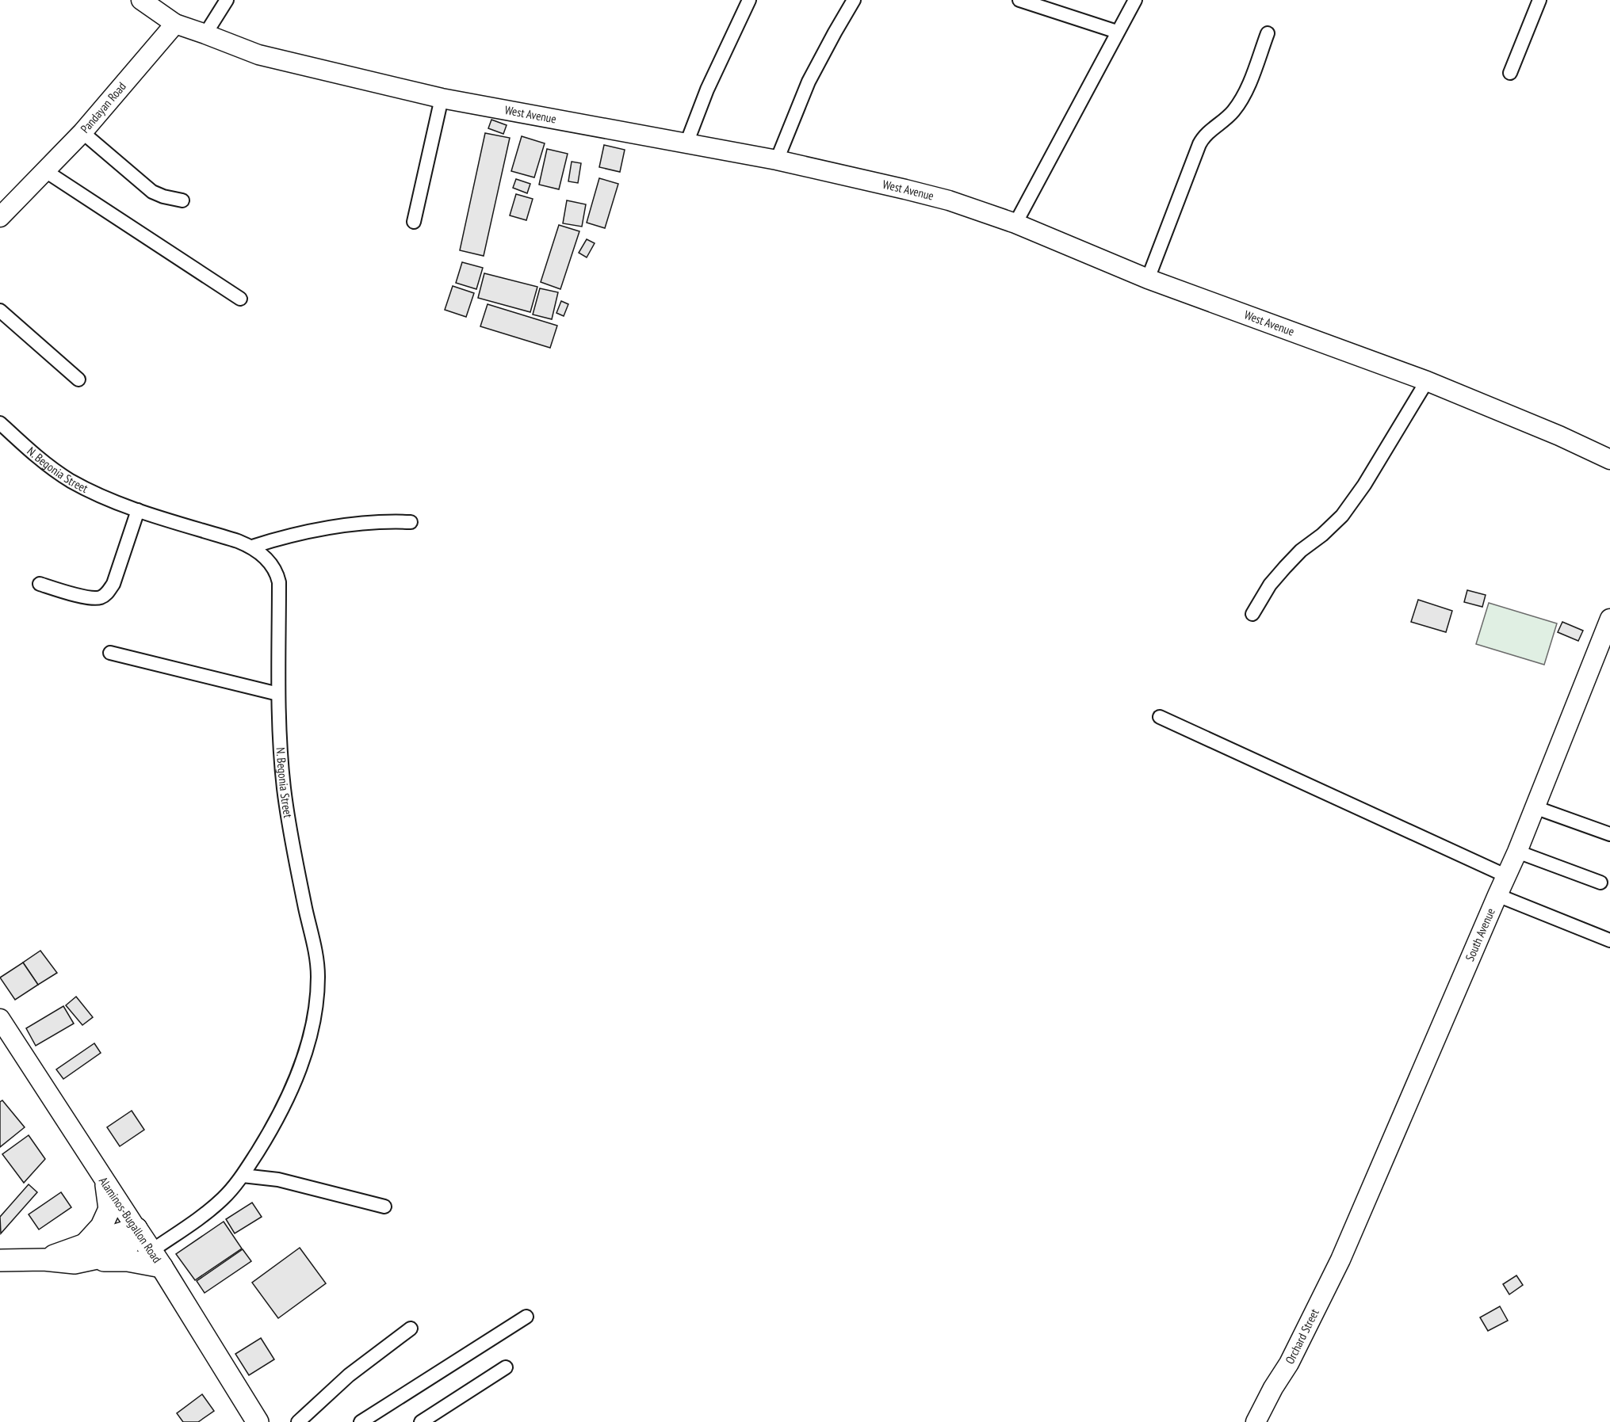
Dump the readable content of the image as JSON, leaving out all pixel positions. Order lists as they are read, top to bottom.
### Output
{
  "streets": {
    "main road": ["Alaminos-Bugallon Road"],
    "street": [
      "Pandayan Road",
      "West Avenue",
      "N. Begonia Street",
      "South Avenue",
      "Orchard Street"
    ]
  },
  "crossings": [
    ["Pandayan Road", "West Avenue"],
    ["N. Begonia Street", "Alaminos-Bugallon Road"],
    ["South Avenue", "Orchard Street"]
  ]
}
